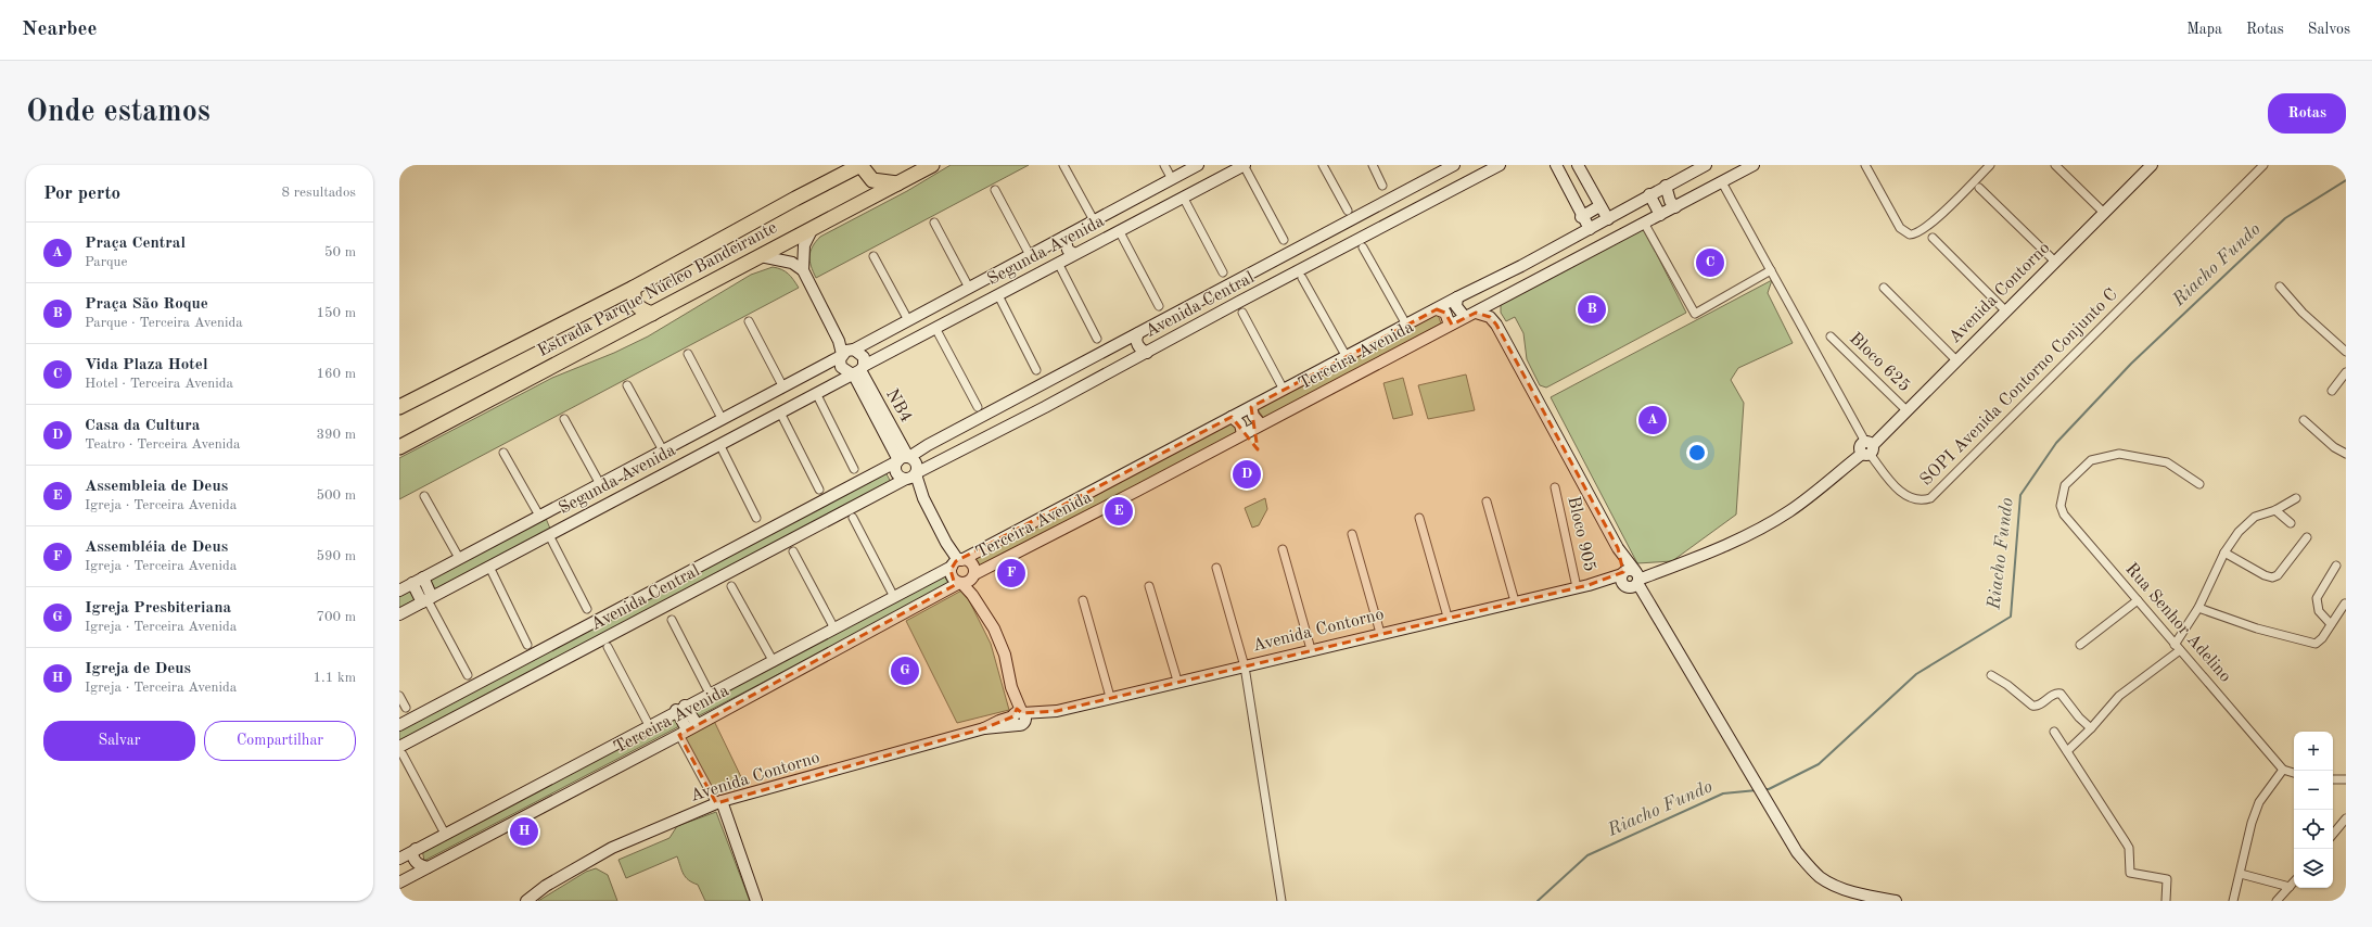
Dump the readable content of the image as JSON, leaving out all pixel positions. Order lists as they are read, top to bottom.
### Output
{
  "streets": {
    "highway": ["Estrada Parque Núcleo Bandeirante"],
    "street": [
      "Segunda Avenida",
      "Avenida Contorno",
      "Avenida Central",
      "Terceira Avenida",
      "Bloco 625",
      "SOPI Avenida Contorno Conjunto C",
      "NB4",
      "Bloco 905",
      "Rua Senhor Adelino"
    ]
  },
  "crossings": [
    ["Segunda Avenida", "NB4"],
    ["Avenida Contorno", "Bloco 625"],
    ["Avenida Contorno", "SOPI Avenida Contorno Conjunto C"],
    ["Avenida Contorno", "Bloco 905"],
    ["Avenida Central", "NB4"],
    ["Terceira Avenida", "SOPI Avenida Contorno Conjunto C"]
  ],
  "water": ["Riacho Fundo"],
  "page": {
    "header": "Nearbee",
    "nav": ["Mapa", "Rotas", "Salvos"],
    "buttons": [
      "Rotas",
      ["Salvar", "Compartilhar"]
    ],
    "title": "Onde estamos",
    "heading": ["Por perto", "8 resultados"],
    "list": [
      {
        "mark": "A",
        "name": "Praça Central",
        "note": "Parque",
        "value": "50 m"
      },
      {
        "mark": "B",
        "name": "Praça São Roque",
        "note": "Parque · Terceira Avenida",
        "value": "150 m"
      },
      {
        "mark": "C",
        "name": "Vida Plaza Hotel",
        "note": "Hotel · Terceira Avenida",
        "value": "160 m"
      },
      {
        "mark": "D",
        "name": "Casa da Cultura",
        "note": "Teatro · Terceira Avenida",
        "value": "390 m"
      },
      {
        "mark": "E",
        "name": "Assembleia de Deus",
        "note": "Igreja · Terceira Avenida",
        "value": "500 m"
      },
      {
        "mark": "F",
        "name": "Assembléia de Deus",
        "note": "Igreja · Terceira Avenida",
        "value": "590 m"
      },
      {
        "mark": "G",
        "name": "Igreja Presbiteriana",
        "note": "Igreja · Terceira Avenida",
        "value": "700 m"
      },
      {
        "mark": "H",
        "name": "Igreja de Deus",
        "note": "Igreja · Terceira Avenida",
        "value": "1.1 km"
      }
    ],
    "pins": [
      "C",
      "B",
      "A",
      "D",
      "E",
      "F",
      "G",
      "H"
    ],
    "map_buttons": ["+", "−"]
  }
}
